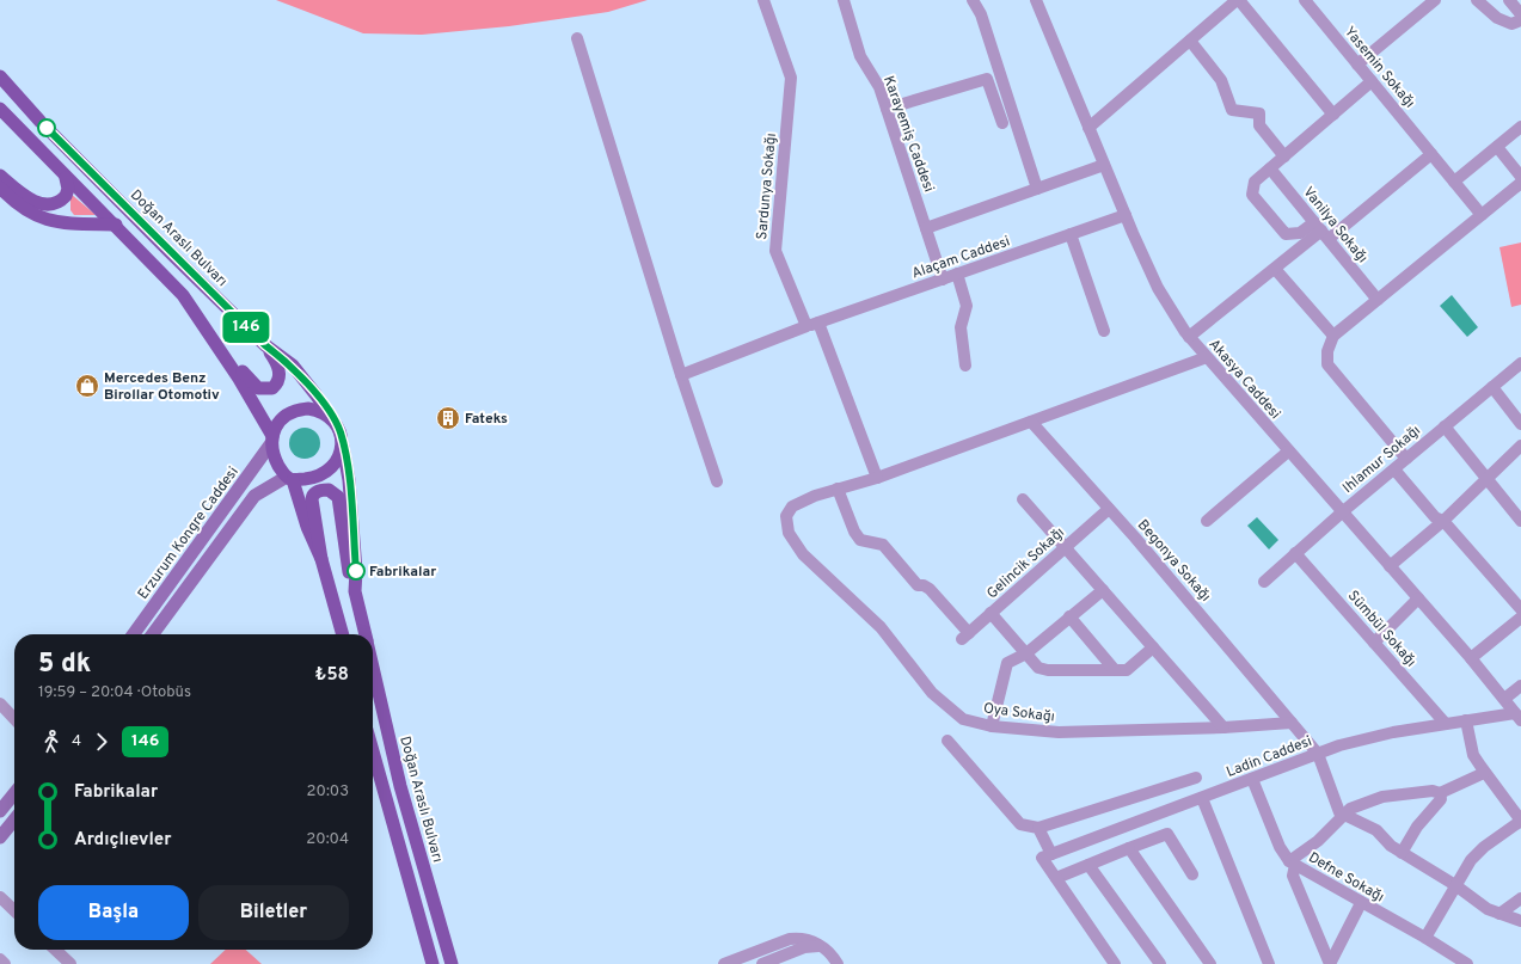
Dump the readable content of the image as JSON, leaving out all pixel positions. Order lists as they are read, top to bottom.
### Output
{
  "streets": {
    "main road": ["Doğan Araslı Bulvarı", "Erzurum Kongre Caddesi"],
    "street": [
      "Yasemin Sokağı",
      "Karayemiş Caddesi",
      "Sardunya Sokağı",
      "Vanilya Sokağı",
      "Alaçam Caddesi",
      "Akasya Caddesi",
      "Ihlamur Sokağı",
      "Begonya Sokağı",
      "Gelincik Sokağı",
      "Sümbül Sokağı",
      "Oya Sokağı",
      "Ladin Caddesi",
      "Defne Sokağı"
    ]
  },
  "crossings": [
    ["Karayemiş Caddesi", "Alaçam Caddesi"],
    ["Sardunya Sokağı", "Alaçam Caddesi"],
    ["Sardunya Sokağı", "Oya Sokağı"],
    ["Doğan Araslı Bulvarı", "Erzurum Kongre Caddesi"],
    ["Alaçam Caddesi", "Akasya Caddesi"],
    ["Akasya Caddesi", "Ihlamur Sokağı"],
    ["Akasya Caddesi", "Oya Sokağı"],
    ["Akasya Caddesi", "Ladin Caddesi"],
    ["Ihlamur Sokağı", "Sümbül Sokağı"],
    ["Begonya Sokağı", "Gelincik Sokağı"],
    ["Begonya Sokağı", "Oya Sokağı"],
    ["Gelincik Sokağı", "Oya Sokağı"],
    ["Sümbül Sokağı", "Ladin Caddesi"],
    ["Ladin Caddesi", "Defne Sokağı"]
  ],
  "places": {
    "shop": ["Mercedes Benz Birollar Otomotiv"],
    "building": ["Fateks"],
    "other": ["Fabrikalar"]
  },
  "lines": ["bus line 146"],
  "page": {
    "on_map": "146",
    "heading": ["5 dk", "19:59 – 20:04 · Otobüs", "₺58"],
    "legs": ["4", "146"],
    "list": [
      {
        "name": "Fabrikalar",
        "value": "20:03"
      },
      {
        "name": "Ardıçlıevler",
        "value": "20:04"
      }
    ],
    "buttons": ["Başla", "Biletler"]
  }
}
